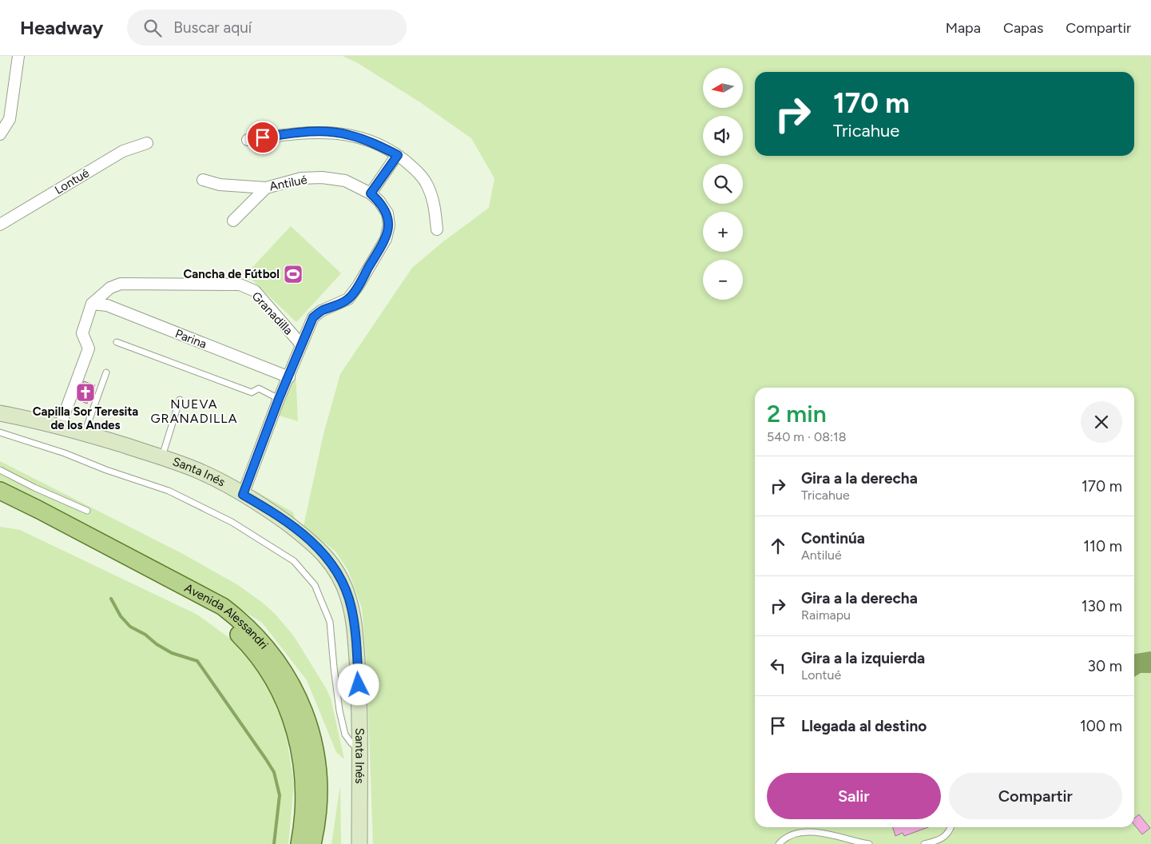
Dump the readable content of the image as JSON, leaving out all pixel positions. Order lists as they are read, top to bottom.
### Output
{
  "streets": {
    "main road": ["Santa Inés", "Avenida Alessandri"],
    "street": [
      "Lontué",
      "Antilué",
      "Granadilla",
      "Parina"
    ]
  },
  "crossings": [
    ["Antilué", "Granadilla"],
    ["Antilué", "Parina"],
    ["Antilué", "Santa Inés"],
    ["Granadilla", "Parina"]
  ],
  "districts": ["NUEVA GRANADILLA"],
  "places": {
    "sports": ["Cancha de Fútbol"],
    "church": ["Capilla Sor Teresita de los Andes"]
  },
  "north": "left",
  "page": {
    "header": "Headway",
    "search": "Buscar aquí",
    "nav": ["Mapa", "Capas", "Compartir"],
    "map_buttons": ["+", "−"],
    "turn": ["170 m", "Tricahue"],
    "heading": ["2 min", "540 m · 08:18"],
    "list": [
      {
        "name": "Gira a la derecha",
        "note": "Tricahue",
        "value": "170 m"
      },
      {
        "name": "Continúa",
        "note": "Antilué",
        "value": "110 m"
      },
      {
        "name": "Gira a la derecha",
        "note": "Raimapu",
        "value": "130 m"
      },
      {
        "name": "Gira a la izquierda",
        "note": "Lontué",
        "value": "30 m"
      },
      {
        "name": "Llegada al destino",
        "value": "100 m"
      }
    ],
    "buttons": ["Salir", "Compartir"]
  }
}
